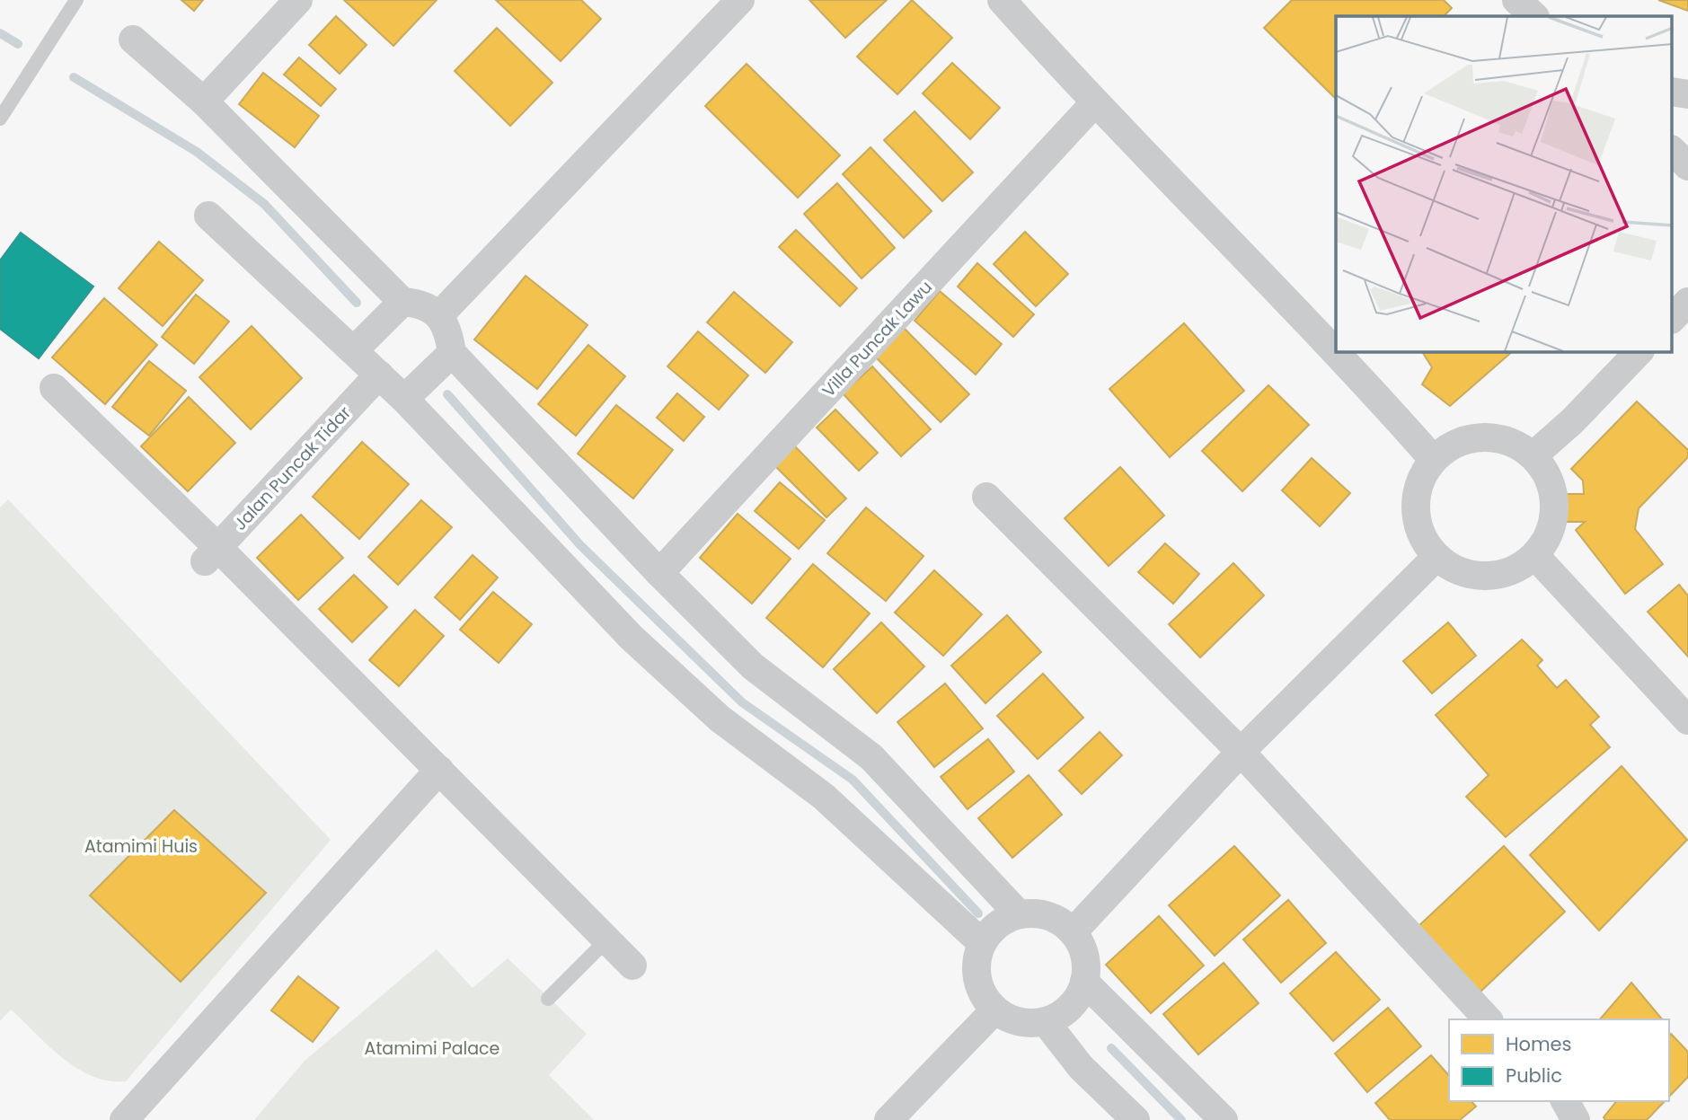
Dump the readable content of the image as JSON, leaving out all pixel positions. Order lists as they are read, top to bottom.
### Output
{
  "streets": {
    "street": ["Villa Puncak Lawu", "Jalan Puncak Tidar"]
  },
  "parks": ["Atamimi Huis", "Atamimi Palace"],
  "legend": ["Homes", "Public"]
}
